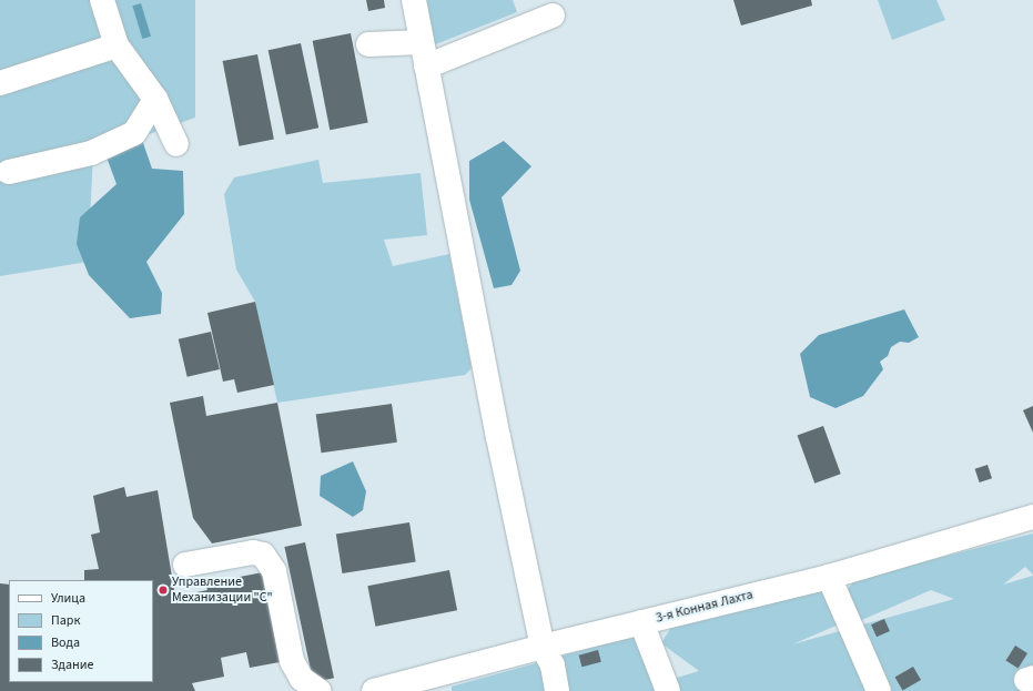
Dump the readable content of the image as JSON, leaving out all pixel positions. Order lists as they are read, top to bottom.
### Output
{
  "streets": {
    "street": ["3-я Конная Лахта"]
  },
  "places": ["Управление Механизации \"С\""],
  "legend": [
    "Улица",
    "Парк",
    "Вода",
    "Здание"
  ]
}
